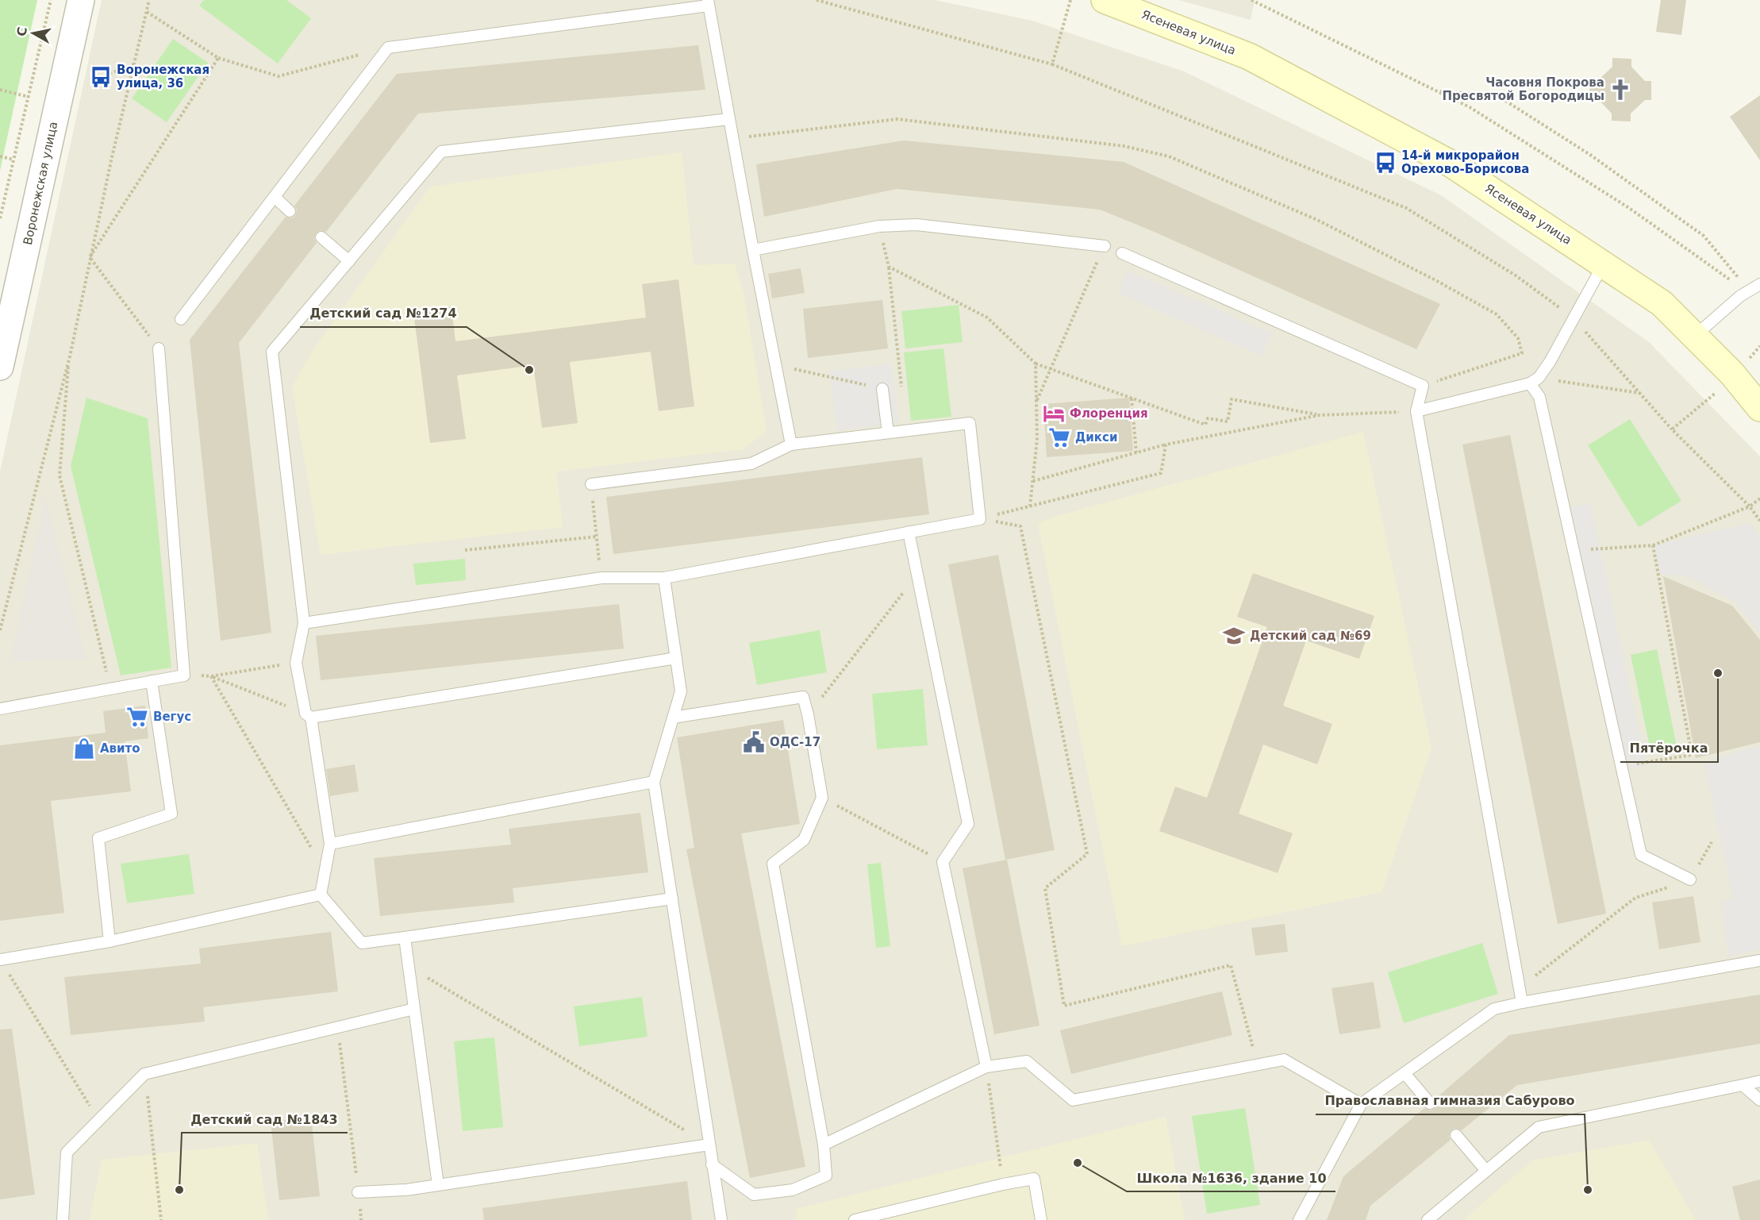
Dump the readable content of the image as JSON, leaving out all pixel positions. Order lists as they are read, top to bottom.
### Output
{
  "streets": {
    "main road": ["Ясеневая улица"],
    "street": ["Воронежская улица"]
  },
  "places": {
    "bus stop": ["Воронежская улица, 36", "14-й микрорайон Орехово-Борисова"],
    "church": ["Часовня Покрова Пресвятой Богородицы"],
    "other": [
      "Детский сад №1274",
      "Пятёрочка",
      "Школа №1636, здание 10",
      "Детский сад №1843",
      "Православная гимназия Сабурово"
    ],
    "hotel": ["Флоренция"],
    "supermarket": ["Дикси", "Вегус"],
    "school or university": ["Детский сад №69"],
    "public building": ["ОДС-17"],
    "shop": ["Авито"]
  },
  "north": "left"
}
